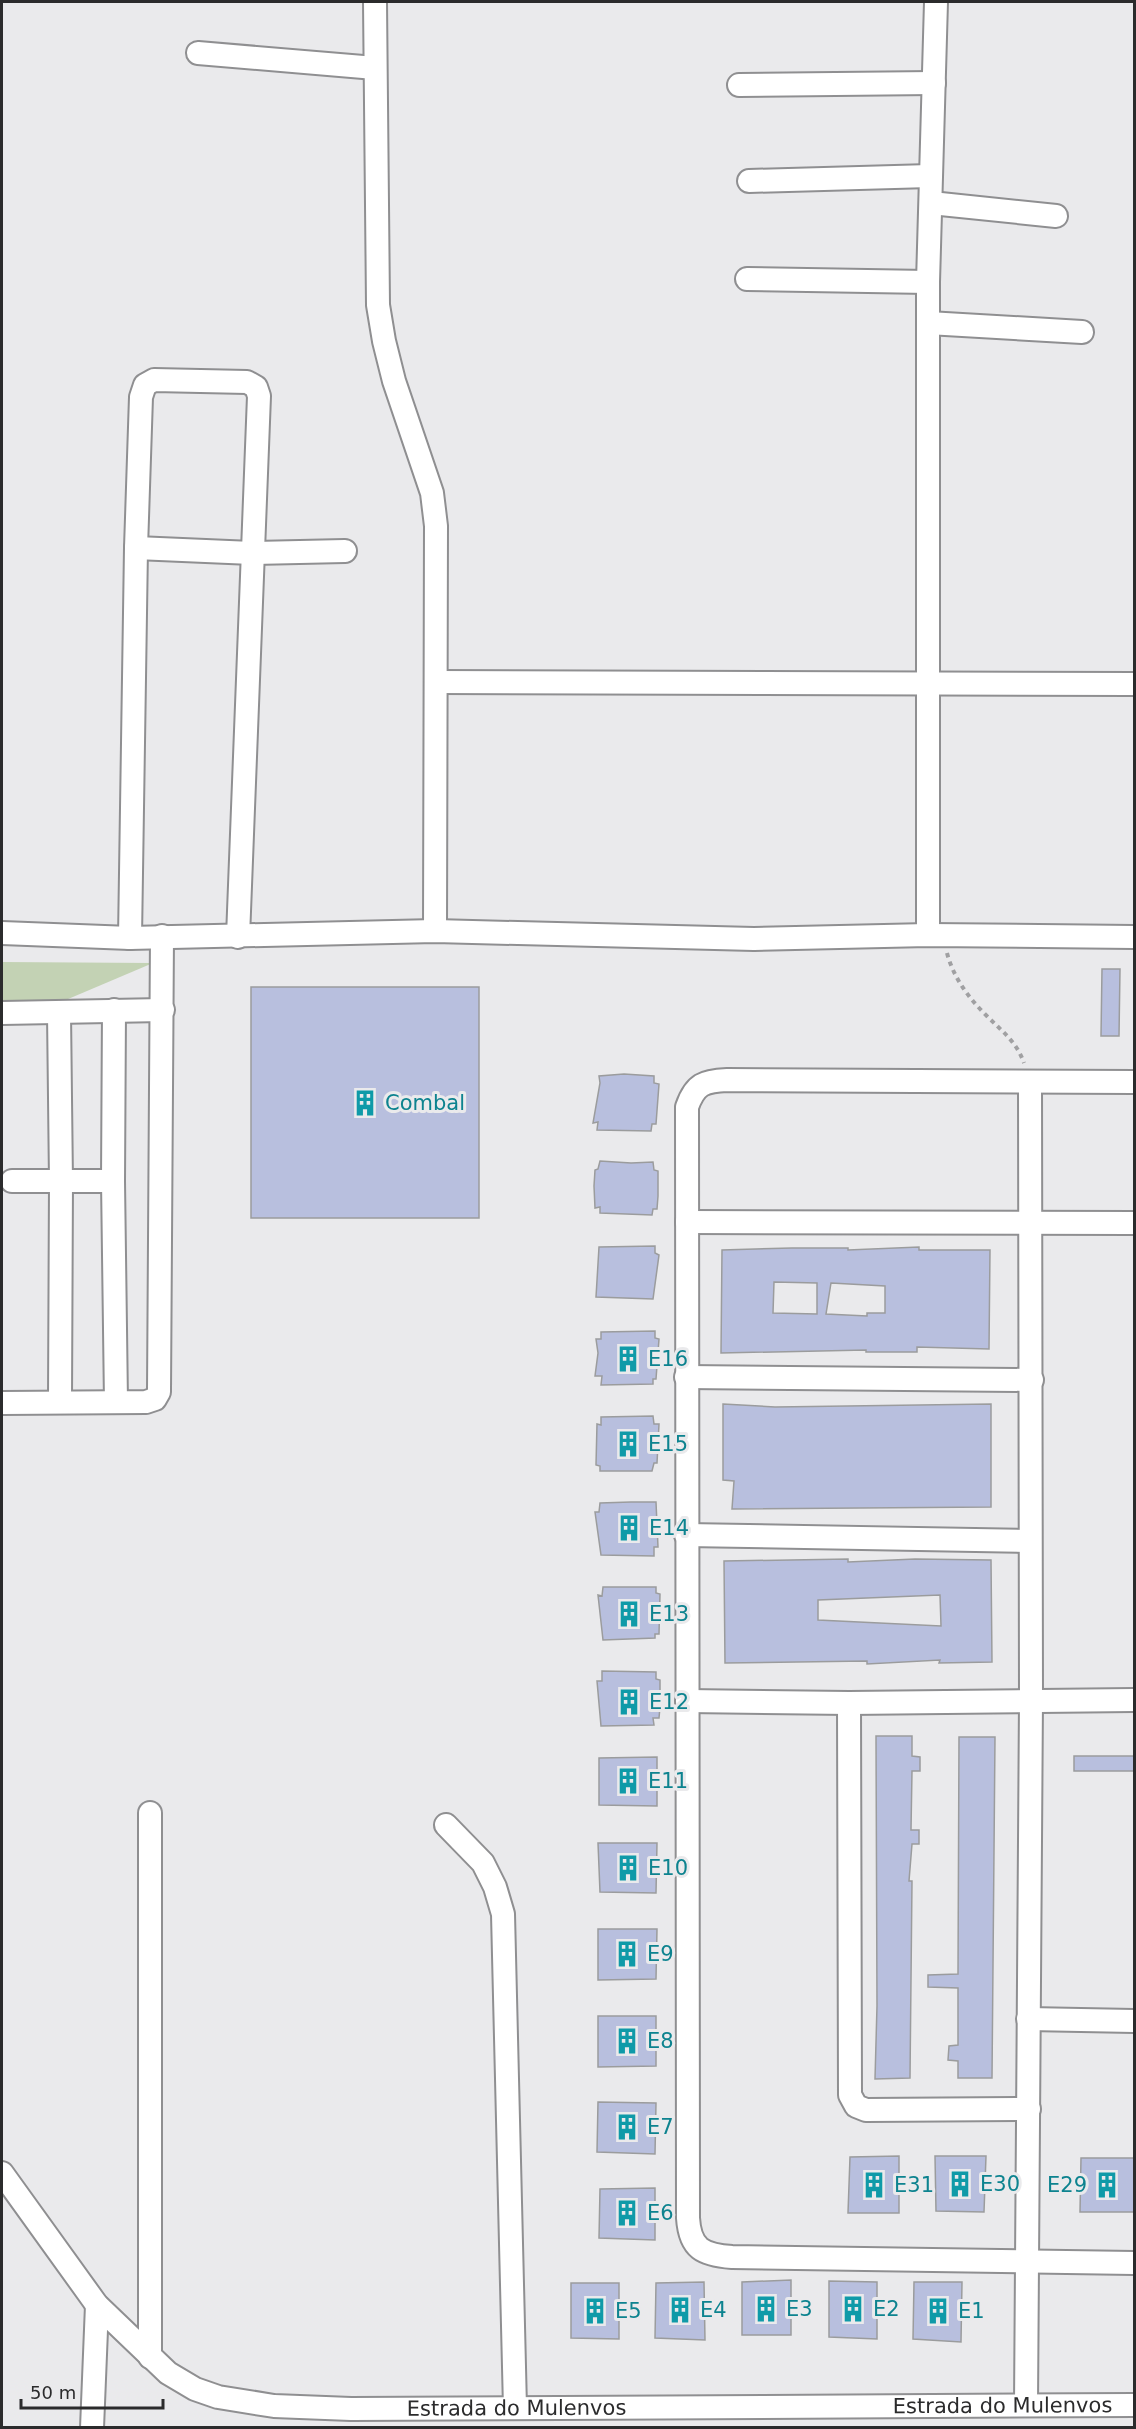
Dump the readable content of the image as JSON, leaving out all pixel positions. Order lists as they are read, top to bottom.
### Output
{
  "streets": {
    "street": ["Estrada do Mulenvos"]
  },
  "places": {
    "building": [
      "Combal",
      "E16",
      "E15",
      "E14",
      "E13",
      "E12",
      "E11",
      "E10",
      "E9",
      "E8",
      "E7",
      "E30",
      "E31",
      "E29",
      "E6",
      "E3",
      "E2",
      "E4",
      "E5",
      "E1"
    ]
  },
  "scale_bar": "50 m"
}
